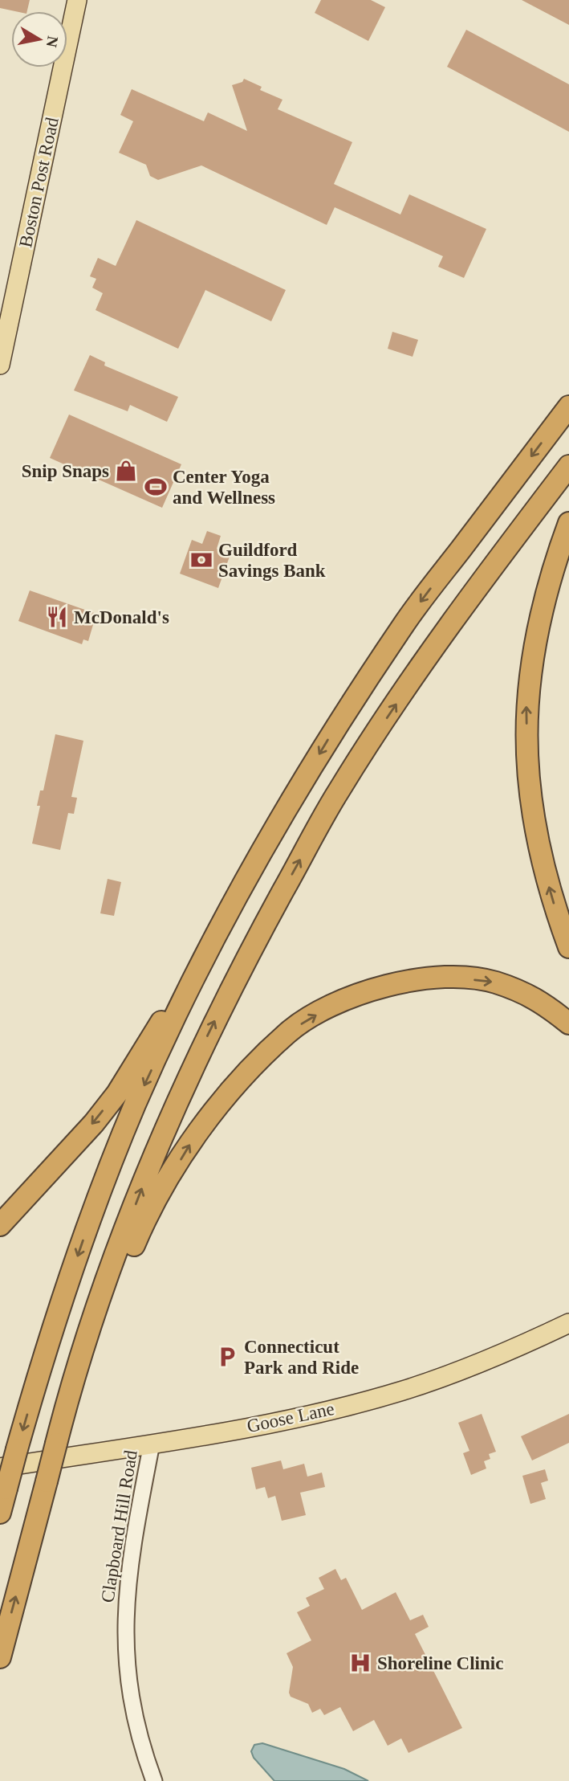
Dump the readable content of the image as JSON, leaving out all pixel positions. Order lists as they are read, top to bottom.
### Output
{
  "streets": {
    "main road": ["Boston Post Road", "Goose Lane"],
    "street": ["Clapboard Hill Road"]
  },
  "crossings": [
    ["Goose Lane", "Clapboard Hill Road"]
  ],
  "places": {
    "shop": ["Snip Snaps"],
    "sports": ["Center Yoga and Wellness"],
    "bank": ["Guildford Savings Bank"],
    "restaurant": ["McDonald's"],
    "parking": ["Connecticut Park and Ride"],
    "hospital": ["Shoreline Clinic"]
  },
  "north": "right"
}
